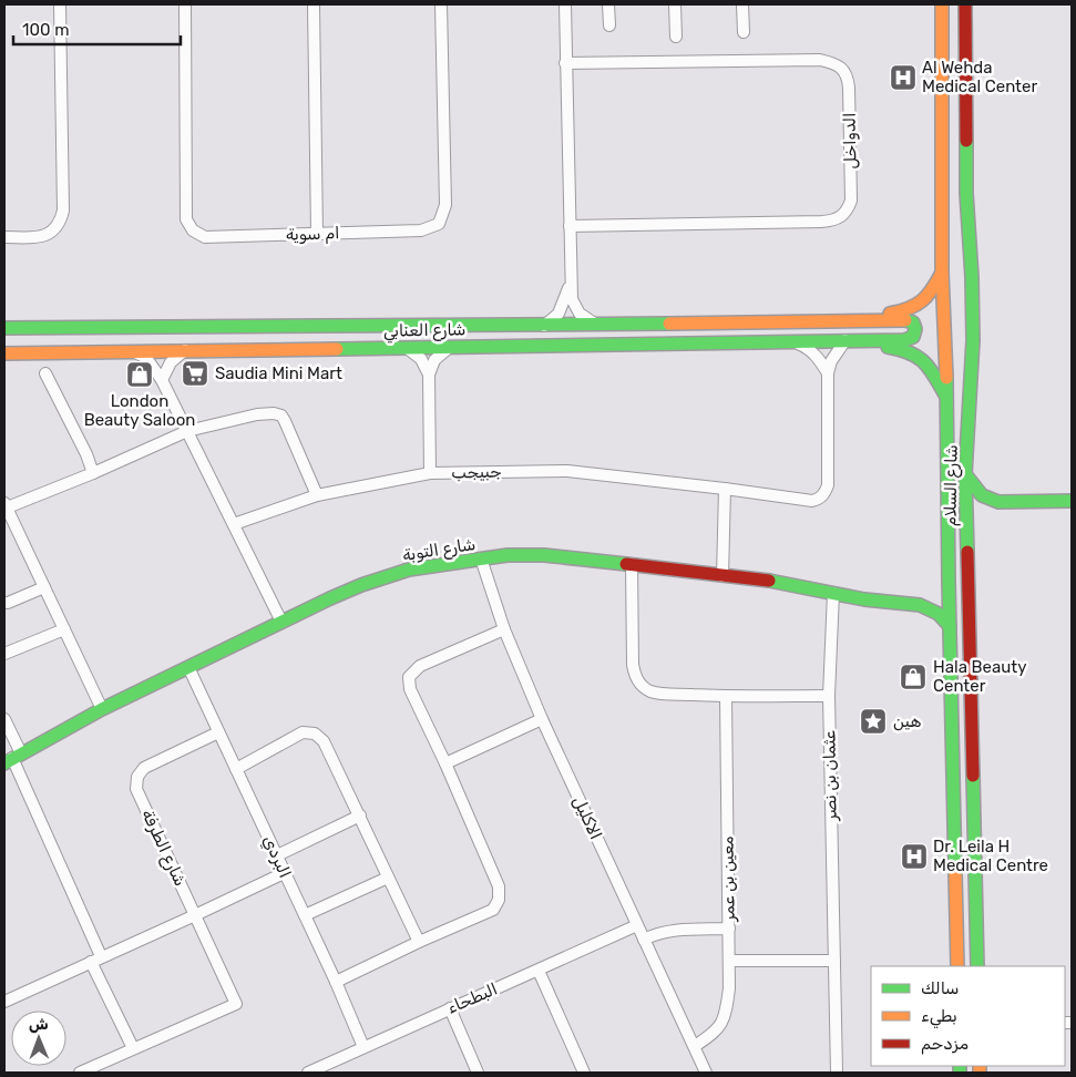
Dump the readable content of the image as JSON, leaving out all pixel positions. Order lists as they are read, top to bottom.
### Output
{
  "streets": {
    "street": [
      "الدواخل",
      "ام سوية",
      "شارع العنابي",
      "جبيجب",
      "شارع السلام",
      "شارع التوبة",
      "عثمان بن نصر",
      "الاكليل",
      "شارع الطرفة",
      "البردي",
      "معين بن عمر",
      "البطحاء"
    ]
  },
  "crossings": [
    ["شارع العنابي", "جبيجب"],
    ["شارع السلام", "شارع التوبة"],
    ["شارع التوبة", "عثمان بن نصر"],
    ["شارع التوبة", "الاكليل"],
    ["شارع التوبة", "البردي"],
    ["الاكليل", "معين بن عمر"],
    ["الاكليل", "البطحاء"],
    ["شارع الطرفة", "البردي"],
    ["البردي", "البطحاء"]
  ],
  "places": {
    "hospital": ["Al Wehda Medical Center", "Dr. Leila H Medical Centre"],
    "supermarket": ["Saudia Mini Mart"],
    "shop": ["London Beauty Saloon", "Hala Beauty Center"],
    "place": ["هين"]
  },
  "legend": ["سالك", "بطيء", "مزدحم"],
  "scale_bar": "100 m",
  "north": "top"
}
